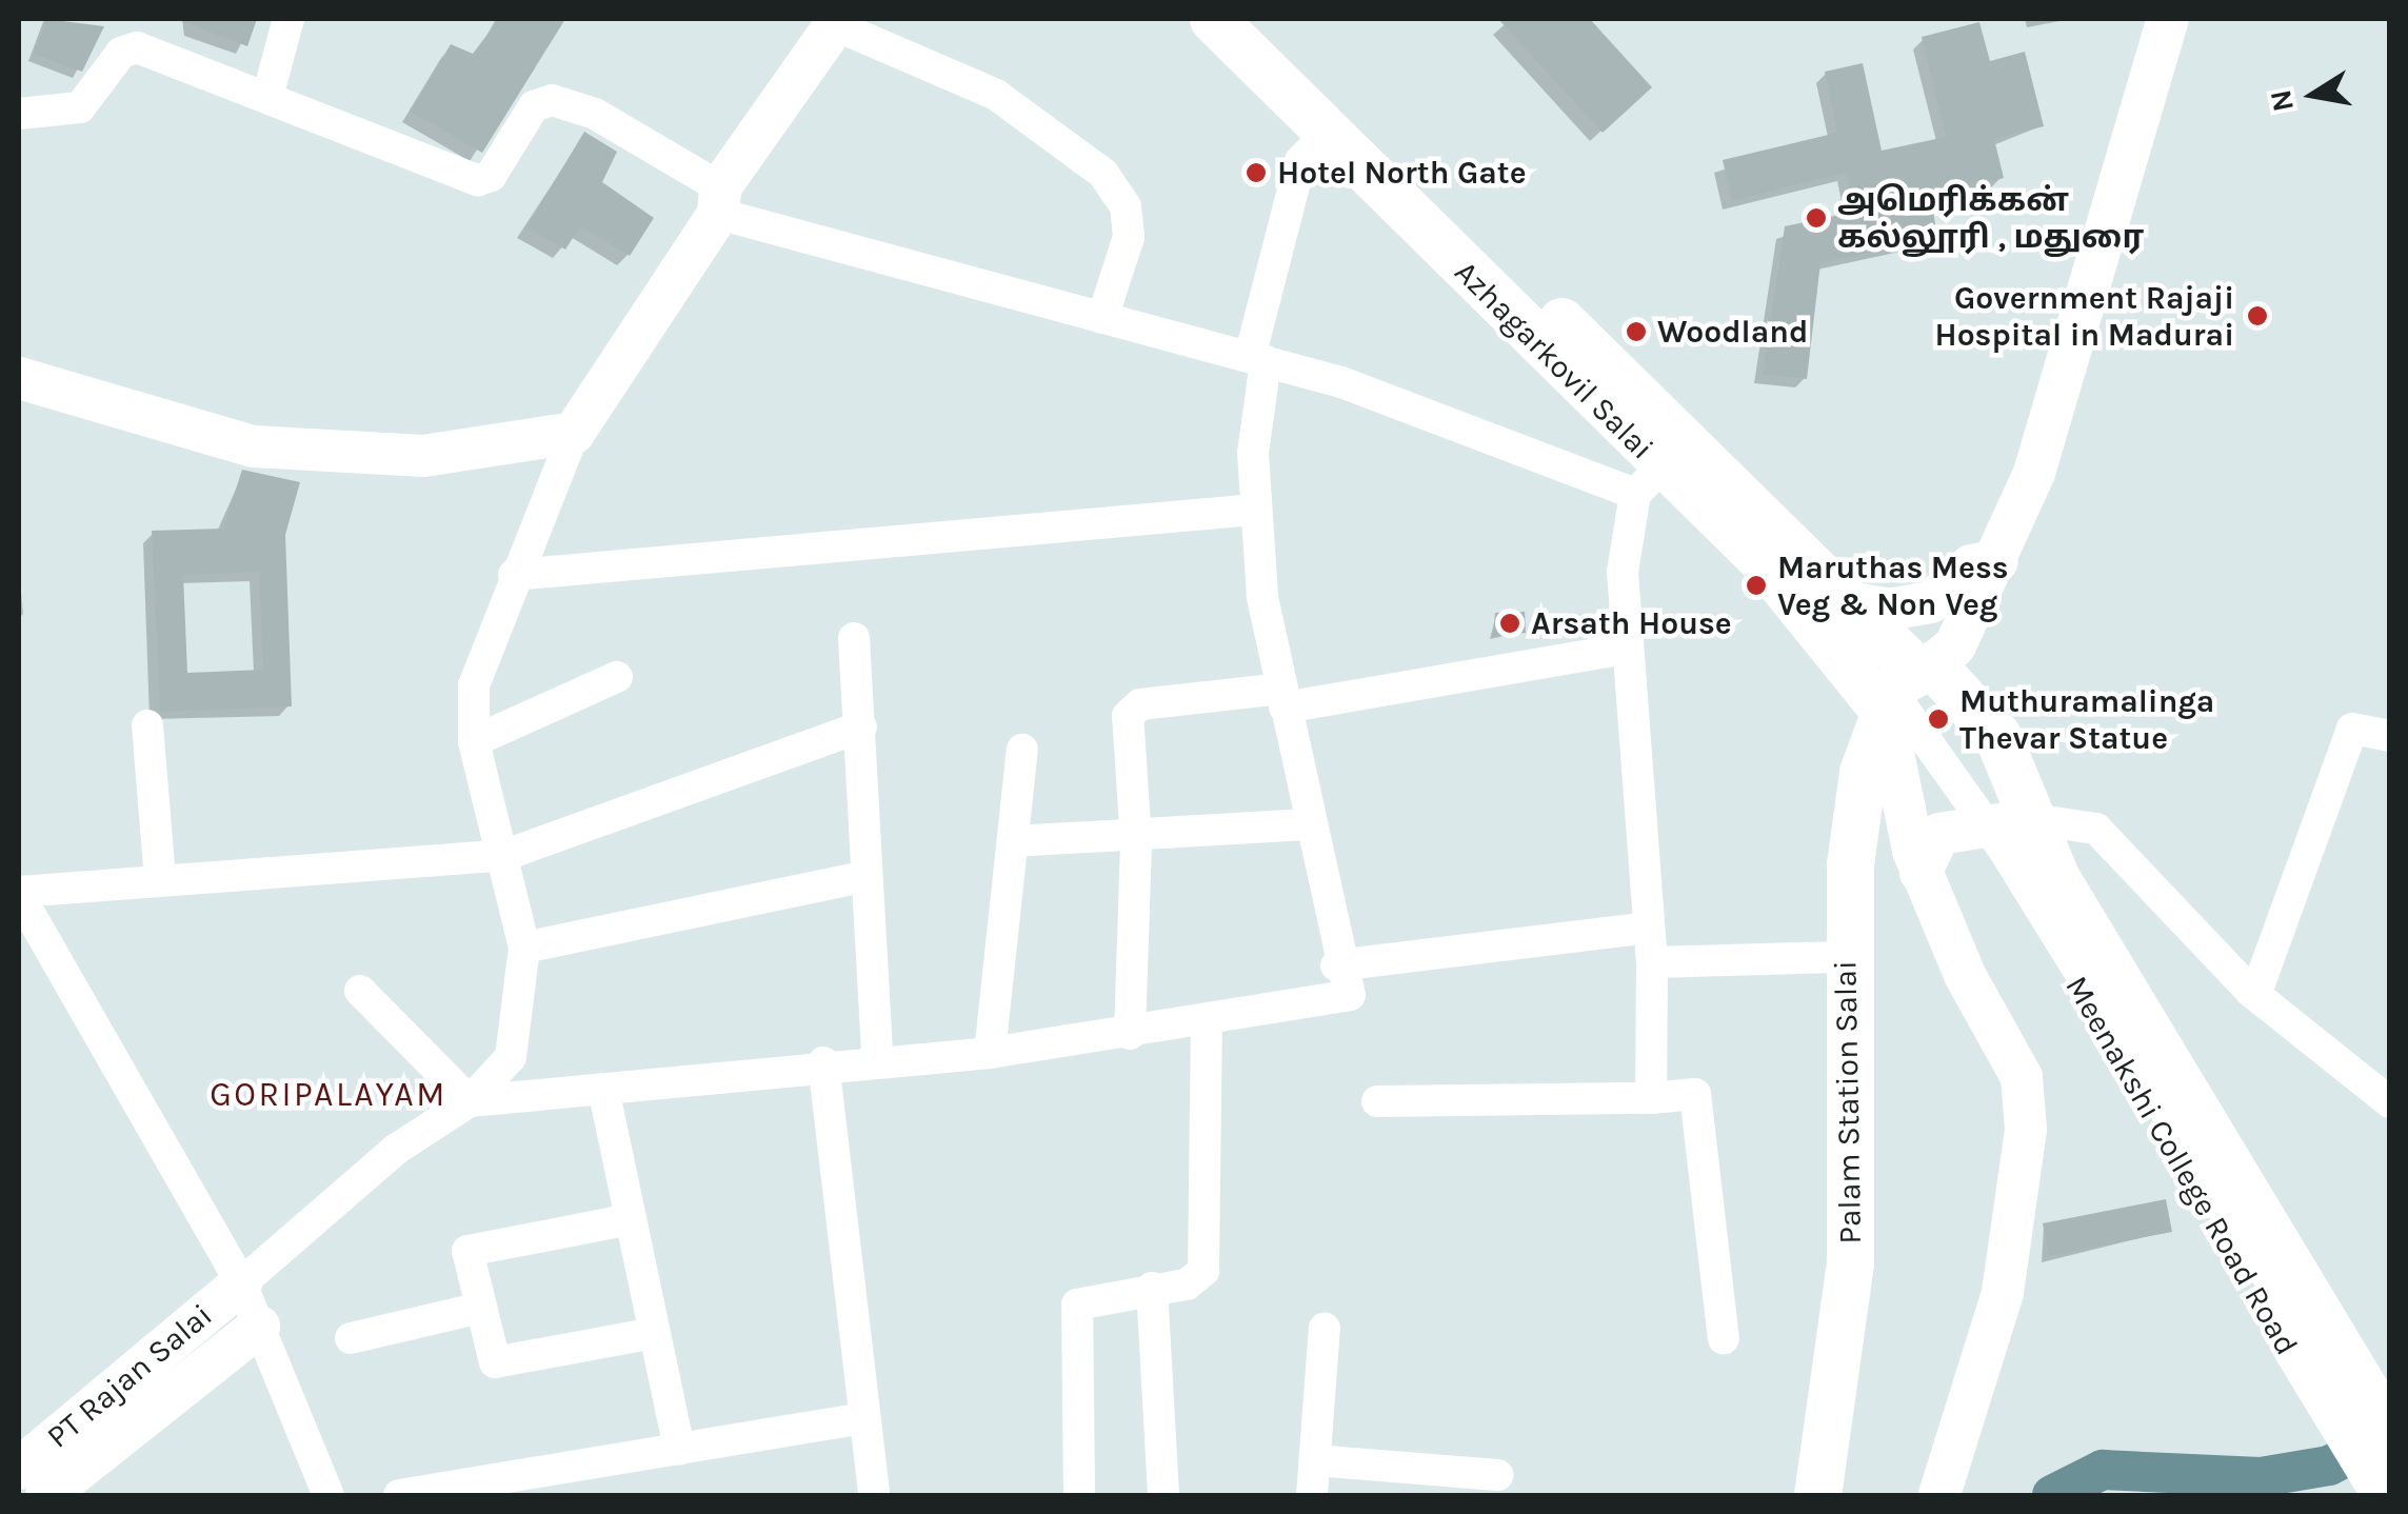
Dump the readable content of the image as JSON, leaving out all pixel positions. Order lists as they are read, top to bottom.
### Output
{
  "streets": {
    "highway": ["Azhagarkovil Salai", "Palam Station Salai"],
    "main road": ["PT Rajan Salai"],
    "street": ["Meenakshi College Road Road"]
  },
  "crossings": [
    ["Azhagarkovil Salai", "Palam Station Salai"],
    ["Azhagarkovil Salai", "Meenakshi College Road Road"]
  ],
  "districts": ["GORIPALAYAM"],
  "places": [
    "Hotel North Gate",
    "அமெரிக்கன் கல்லூரி , மதுரை",
    "Government Rajaji Hospital in Madurai",
    "Woodland",
    "Maruthas Mess Veg & Non Veg",
    "Arsath House",
    "Muthuramalinga Thevar Statue"
  ],
  "north": "left"
}
